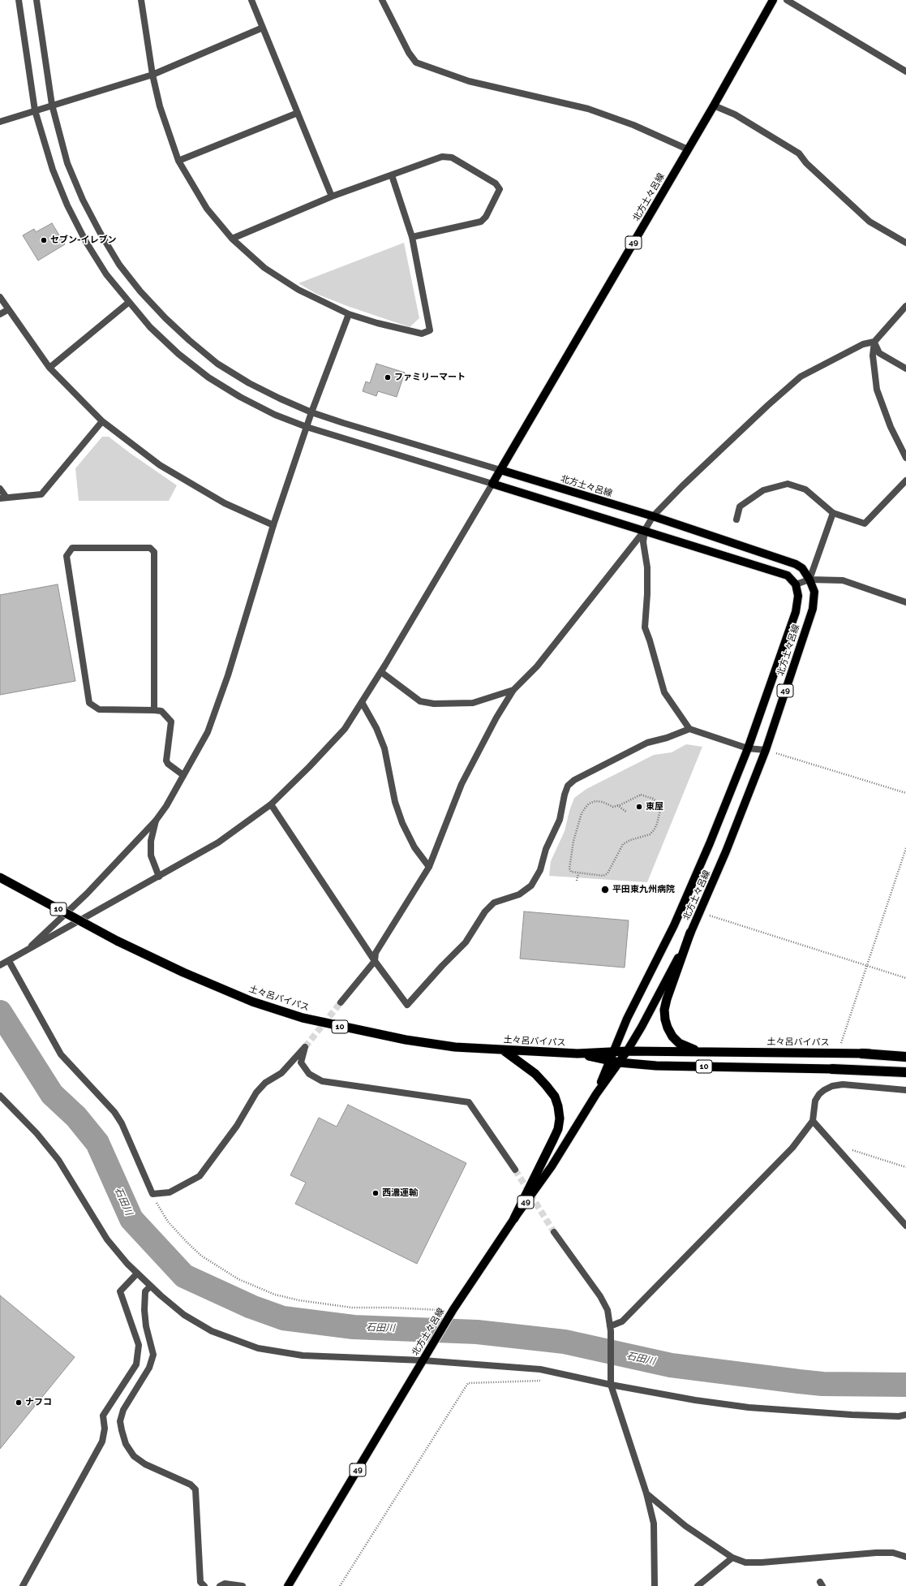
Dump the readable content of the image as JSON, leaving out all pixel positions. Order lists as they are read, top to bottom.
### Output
{
  "streets": {
    "highway": ["10", "土々呂バイパス"],
    "main road": ["北方土々呂線", "49"]
  },
  "crossings": [
    ["北方土々呂線", "土々呂バイパス"]
  ],
  "water": ["石田川"],
  "places": [
    "セブン-イレブン",
    "ファミリーマート",
    "東屋",
    "平田東九州病院",
    "西濃運輸",
    "ナフコ"
  ]
}
